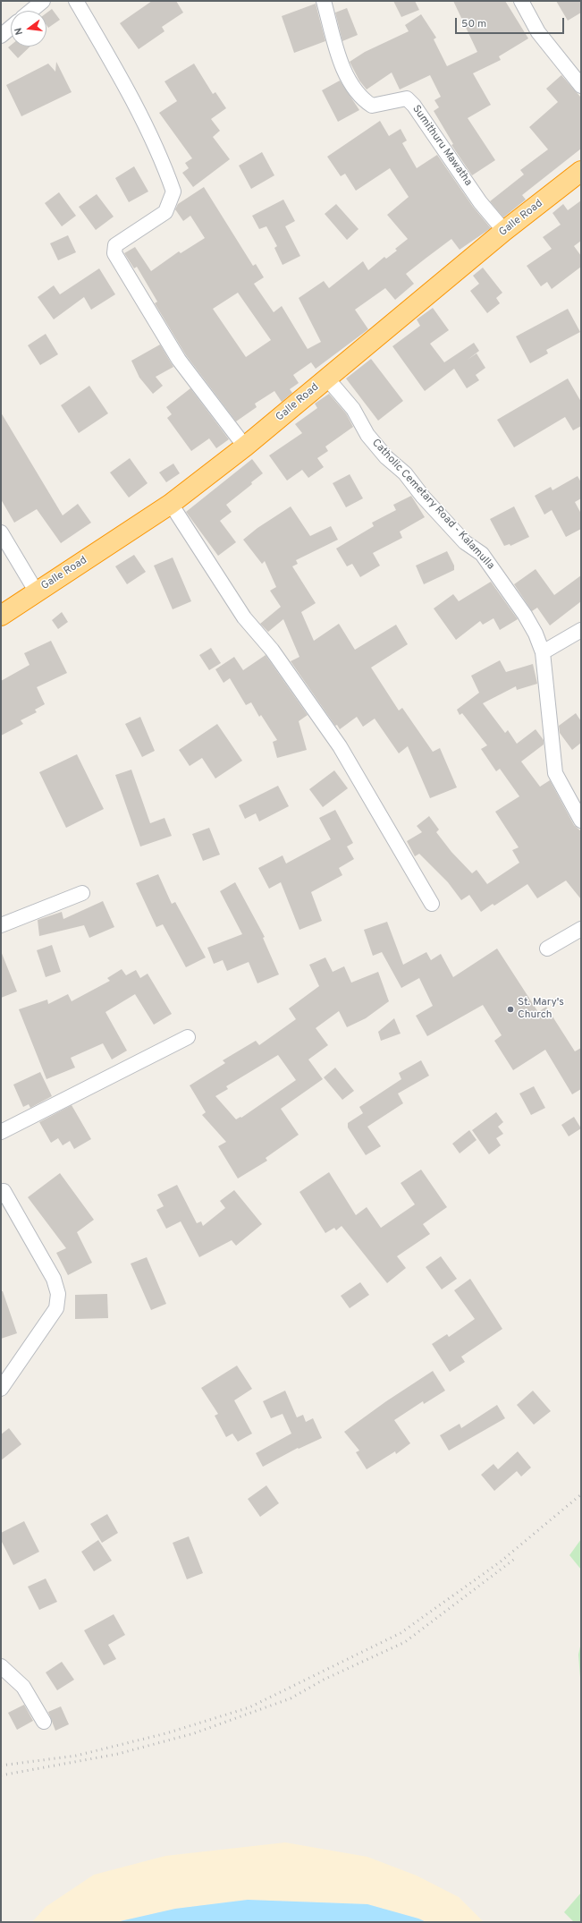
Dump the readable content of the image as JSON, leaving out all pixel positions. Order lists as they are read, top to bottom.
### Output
{
  "streets": {
    "highway": ["Galle Road"],
    "street": ["Sumithuru Mawatha", "Catholic Cemetary Road - Kalamulla"]
  },
  "crossings": [
    ["Sumithuru Mawatha", "Galle Road"],
    ["Galle Road", "Catholic Cemetary Road - Kalamulla"]
  ],
  "places": ["St. Mary's Church"],
  "scale_bar": "50 m",
  "north": "left"
}
